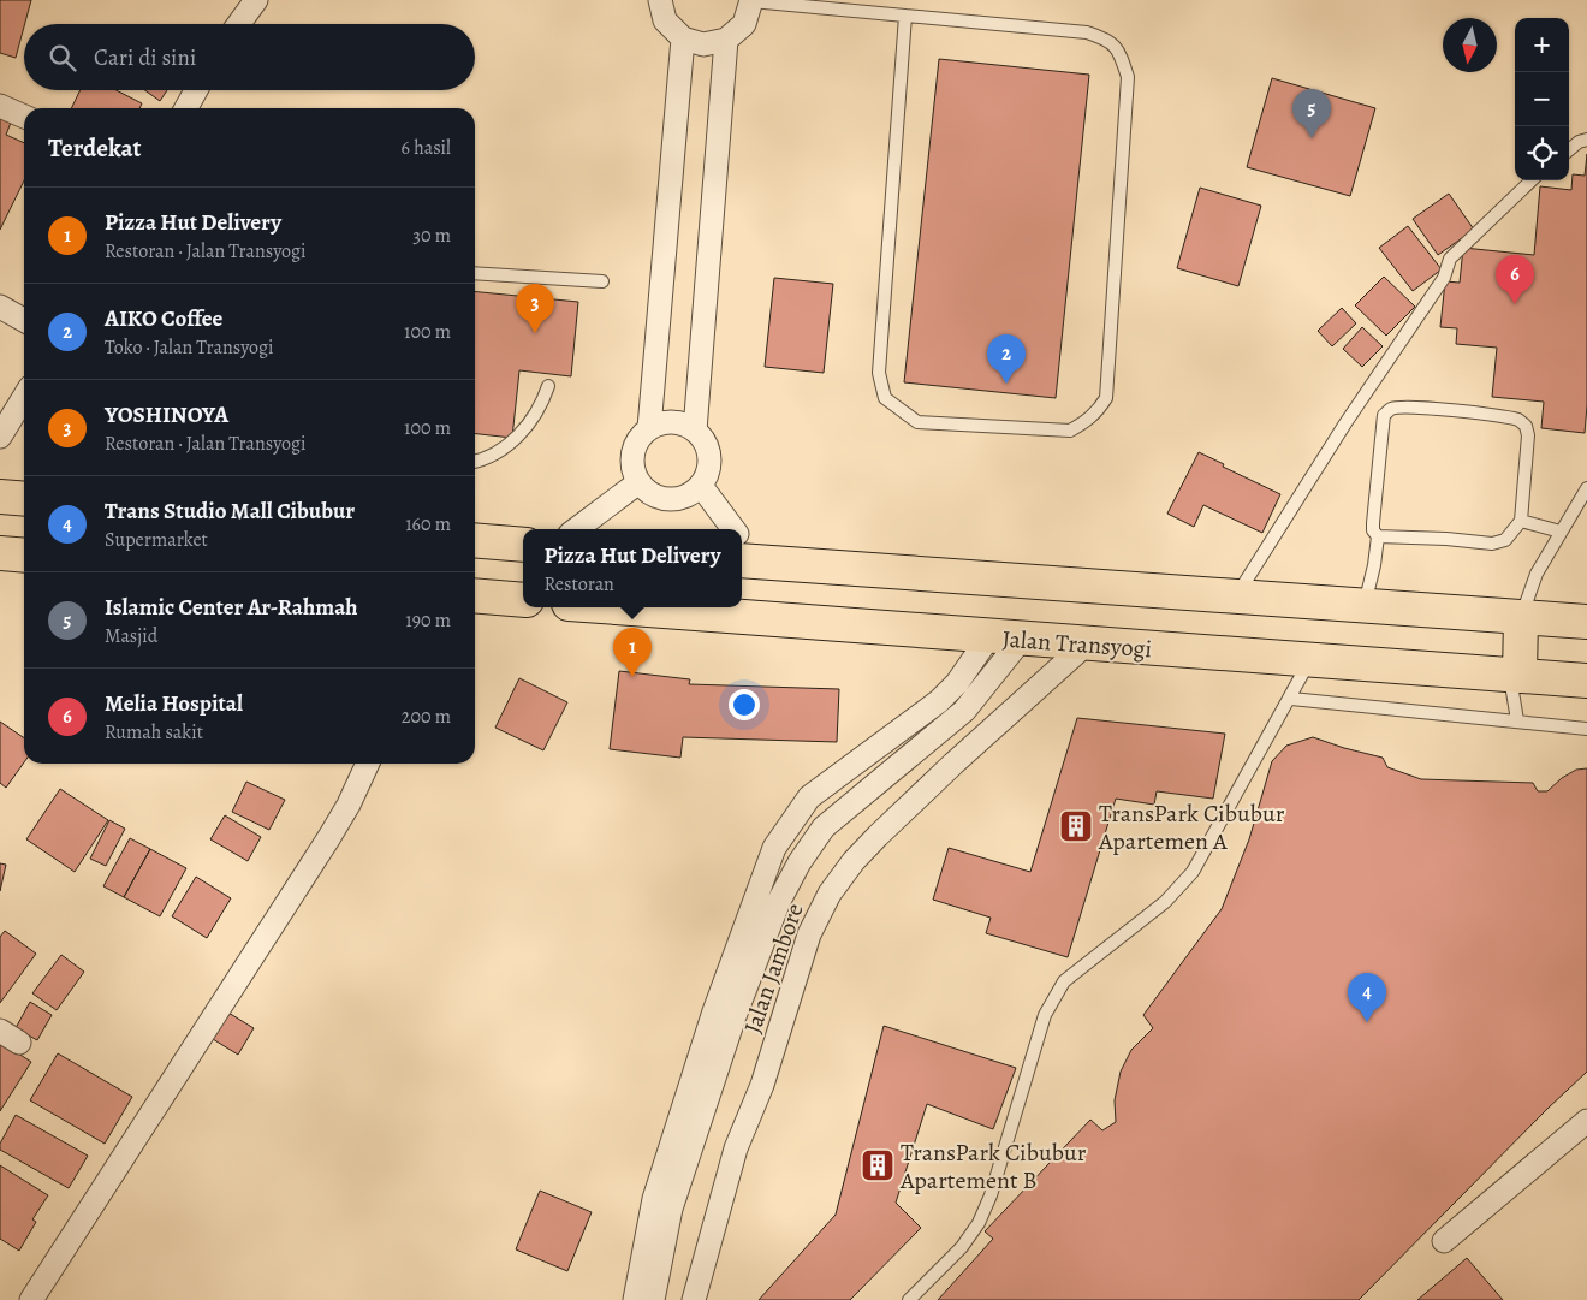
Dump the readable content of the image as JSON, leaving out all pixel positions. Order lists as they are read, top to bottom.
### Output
{
  "streets": {
    "highway": ["Jalan Transyogi"],
    "street": ["Jalan Jambore"]
  },
  "crossings": [
    ["Jalan Transyogi", "Jalan Jambore"]
  ],
  "places": {
    "building": ["TransPark Cibubur Apartemen A", "TransPark Cibubur Apartement B"]
  },
  "north": "bottom",
  "page": {
    "map_buttons": ["+", "−"],
    "search": "Cari di sini",
    "pins": [
      "5",
      "6",
      "3",
      "2",
      "1",
      "4"
    ],
    "heading": ["Terdekat", "6 hasil"],
    "list": [
      {
        "mark": "1",
        "name": "Pizza Hut Delivery",
        "note": "Restoran · Jalan Transyogi",
        "value": "30 m"
      },
      {
        "mark": "2",
        "name": "AIKO Coffee",
        "note": "Toko · Jalan Transyogi",
        "value": "100 m"
      },
      {
        "mark": "3",
        "name": "YOSHINOYA",
        "note": "Restoran · Jalan Transyogi",
        "value": "100 m"
      },
      {
        "mark": "4",
        "name": "Trans Studio Mall Cibubur",
        "note": "Supermarket",
        "value": "160 m"
      },
      {
        "mark": "5",
        "name": "Islamic Center Ar-Rahmah",
        "note": "Masjid",
        "value": "190 m"
      },
      {
        "mark": "6",
        "name": "Melia Hospital",
        "note": "Rumah sakit",
        "value": "200 m"
      }
    ],
    "popup": ["Pizza Hut Delivery", "Restoran"]
  }
}
